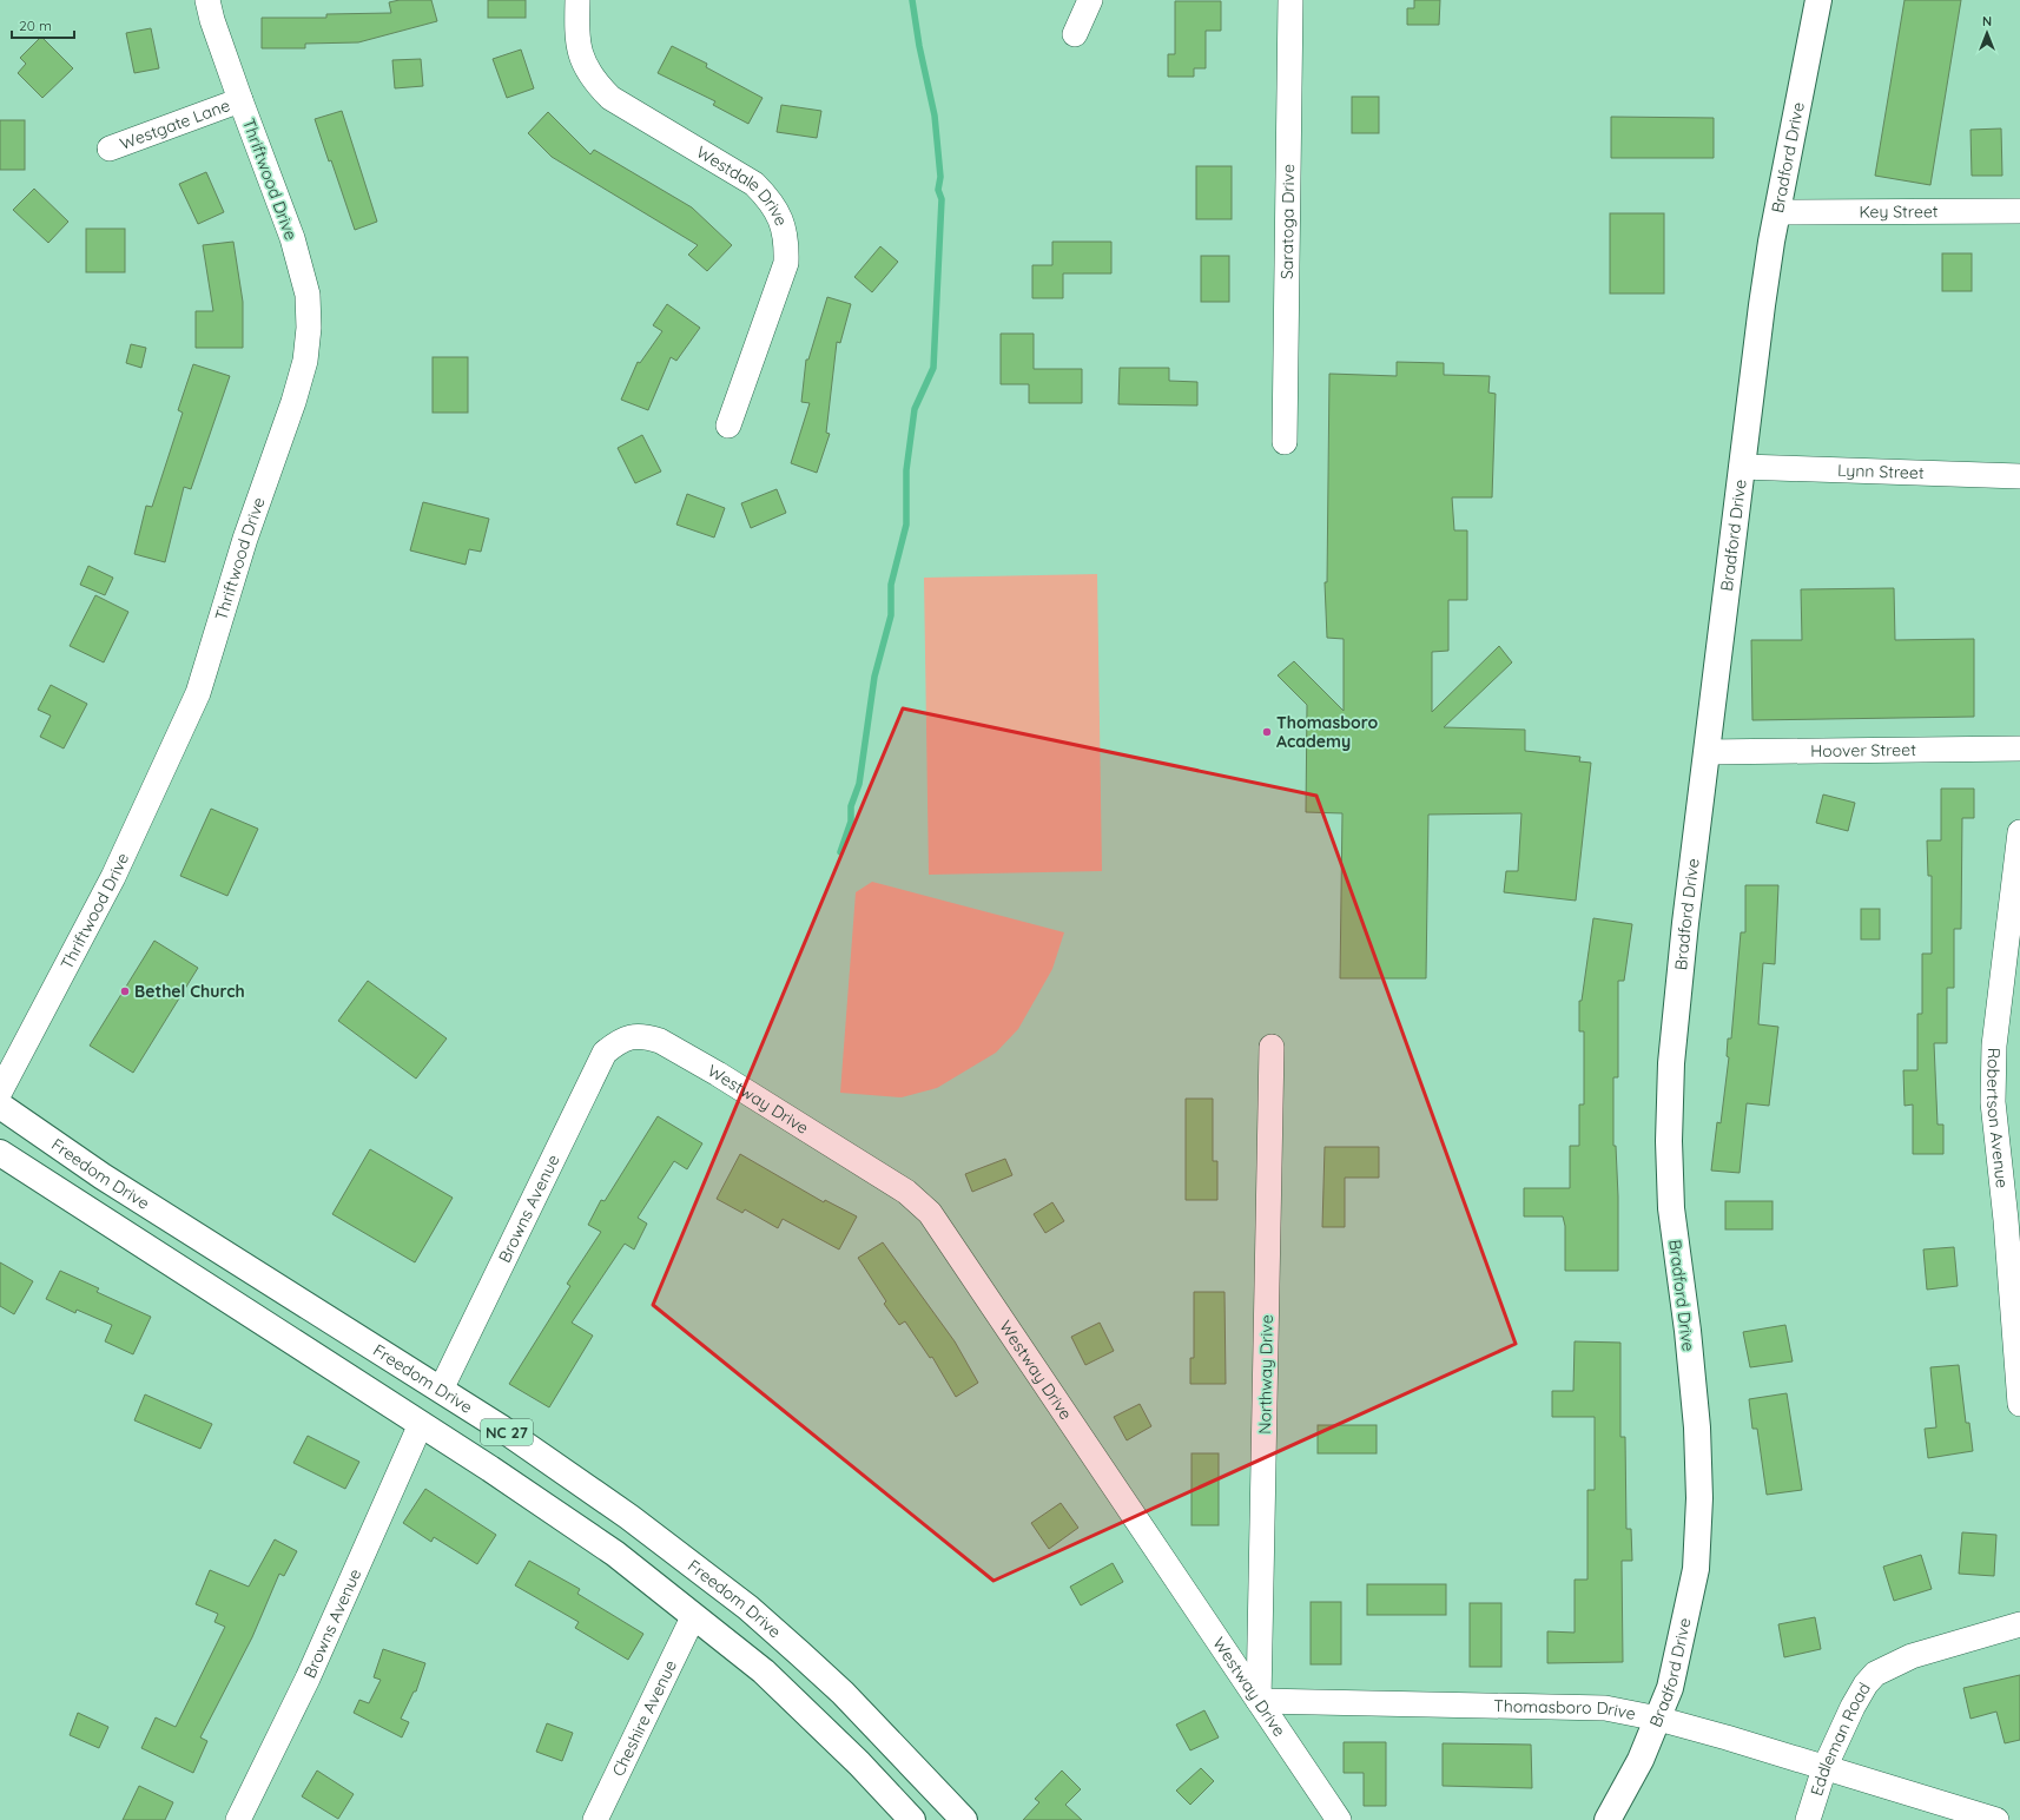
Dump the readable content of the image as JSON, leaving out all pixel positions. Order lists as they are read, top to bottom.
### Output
{
  "streets": {
    "main road": ["Bradford Drive", "Freedom Drive", "NC 27"],
    "street": [
      "Westgate Lane",
      "Thriftwood Drive",
      "Westdale Drive",
      "Key Street",
      "Saratoga Drive",
      "Lynn Street",
      "Hoover Street",
      "Westway Drive",
      "Robertson Avenue",
      "Browns Avenue",
      "Northway Drive",
      "Thomasboro Drive",
      "Cheshire Avenue",
      "Eddleman Road"
    ]
  },
  "crossings": [
    ["Westgate Lane", "Thriftwood Drive"],
    ["Bradford Drive", "Key Street"],
    ["Bradford Drive", "Lynn Street"],
    ["Bradford Drive", "Hoover Street"],
    ["Bradford Drive", "Thomasboro Drive"],
    ["Westway Drive", "Browns Avenue"],
    ["Westway Drive", "Northway Drive"],
    ["Westway Drive", "Thomasboro Drive"],
    ["Freedom Drive", "Browns Avenue"],
    ["Browns Avenue", "NC 27"],
    ["Northway Drive", "Thomasboro Drive"],
    ["NC 27", "Cheshire Avenue"],
    ["Thomasboro Drive", "Eddleman Road"]
  ],
  "places": ["Thomasboro Academy", "Bethel Church"],
  "scale_bar": "20 m",
  "north": "top"
}
